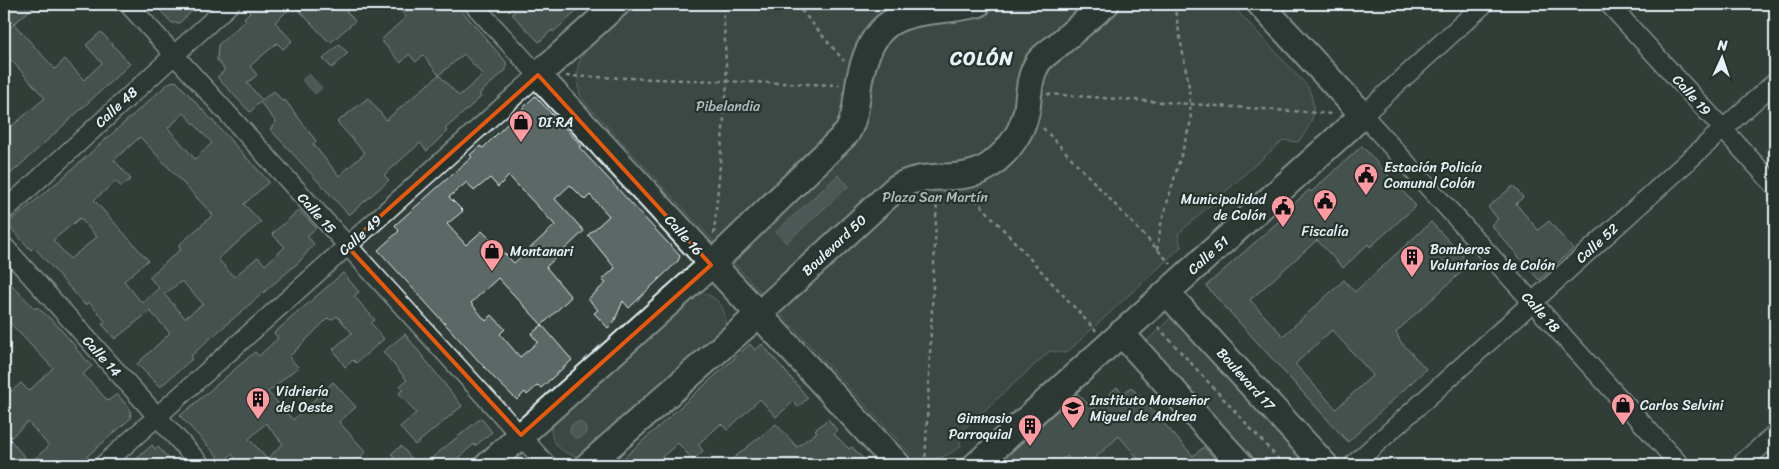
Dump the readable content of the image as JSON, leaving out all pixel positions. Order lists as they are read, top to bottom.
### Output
{
  "streets": {
    "main road": [
      "Calle 49",
      "Calle 16",
      "Boulevard 50",
      "Calle 51",
      "Calle 18",
      "Boulevard 17"
    ],
    "street": [
      "Calle 19",
      "Calle 48",
      "Calle 15",
      "Calle 52",
      "Calle 14"
    ]
  },
  "crossings": [
    ["Calle 19", "Calle 52"],
    ["Calle 48", "Calle 15"],
    ["Calle 15", "Calle 49"],
    ["Calle 49", "Calle 16"],
    ["Calle 49", "Calle 14"],
    ["Calle 16", "Boulevard 50"],
    ["Calle 52", "Calle 18"],
    ["Calle 51", "Calle 18"],
    ["Calle 51", "Boulevard 17"]
  ],
  "districts": ["COLÓN"],
  "parks": ["Pibelandia", "Plaza San Martín"],
  "places": {
    "shop": ["DI·RA", "Montanari", "Carlos Selvini"],
    "public building": ["Estación Policía Comunal Colón", "Fiscalía", "Municipalidad de Colón"],
    "building": ["Bomberos Voluntarios de Colón", "Vidriería del Oeste", "Gimnasio Parroquial"],
    "school or university": ["Instituto Monseñor Miguel de Andrea"]
  },
  "north": "top"
}
